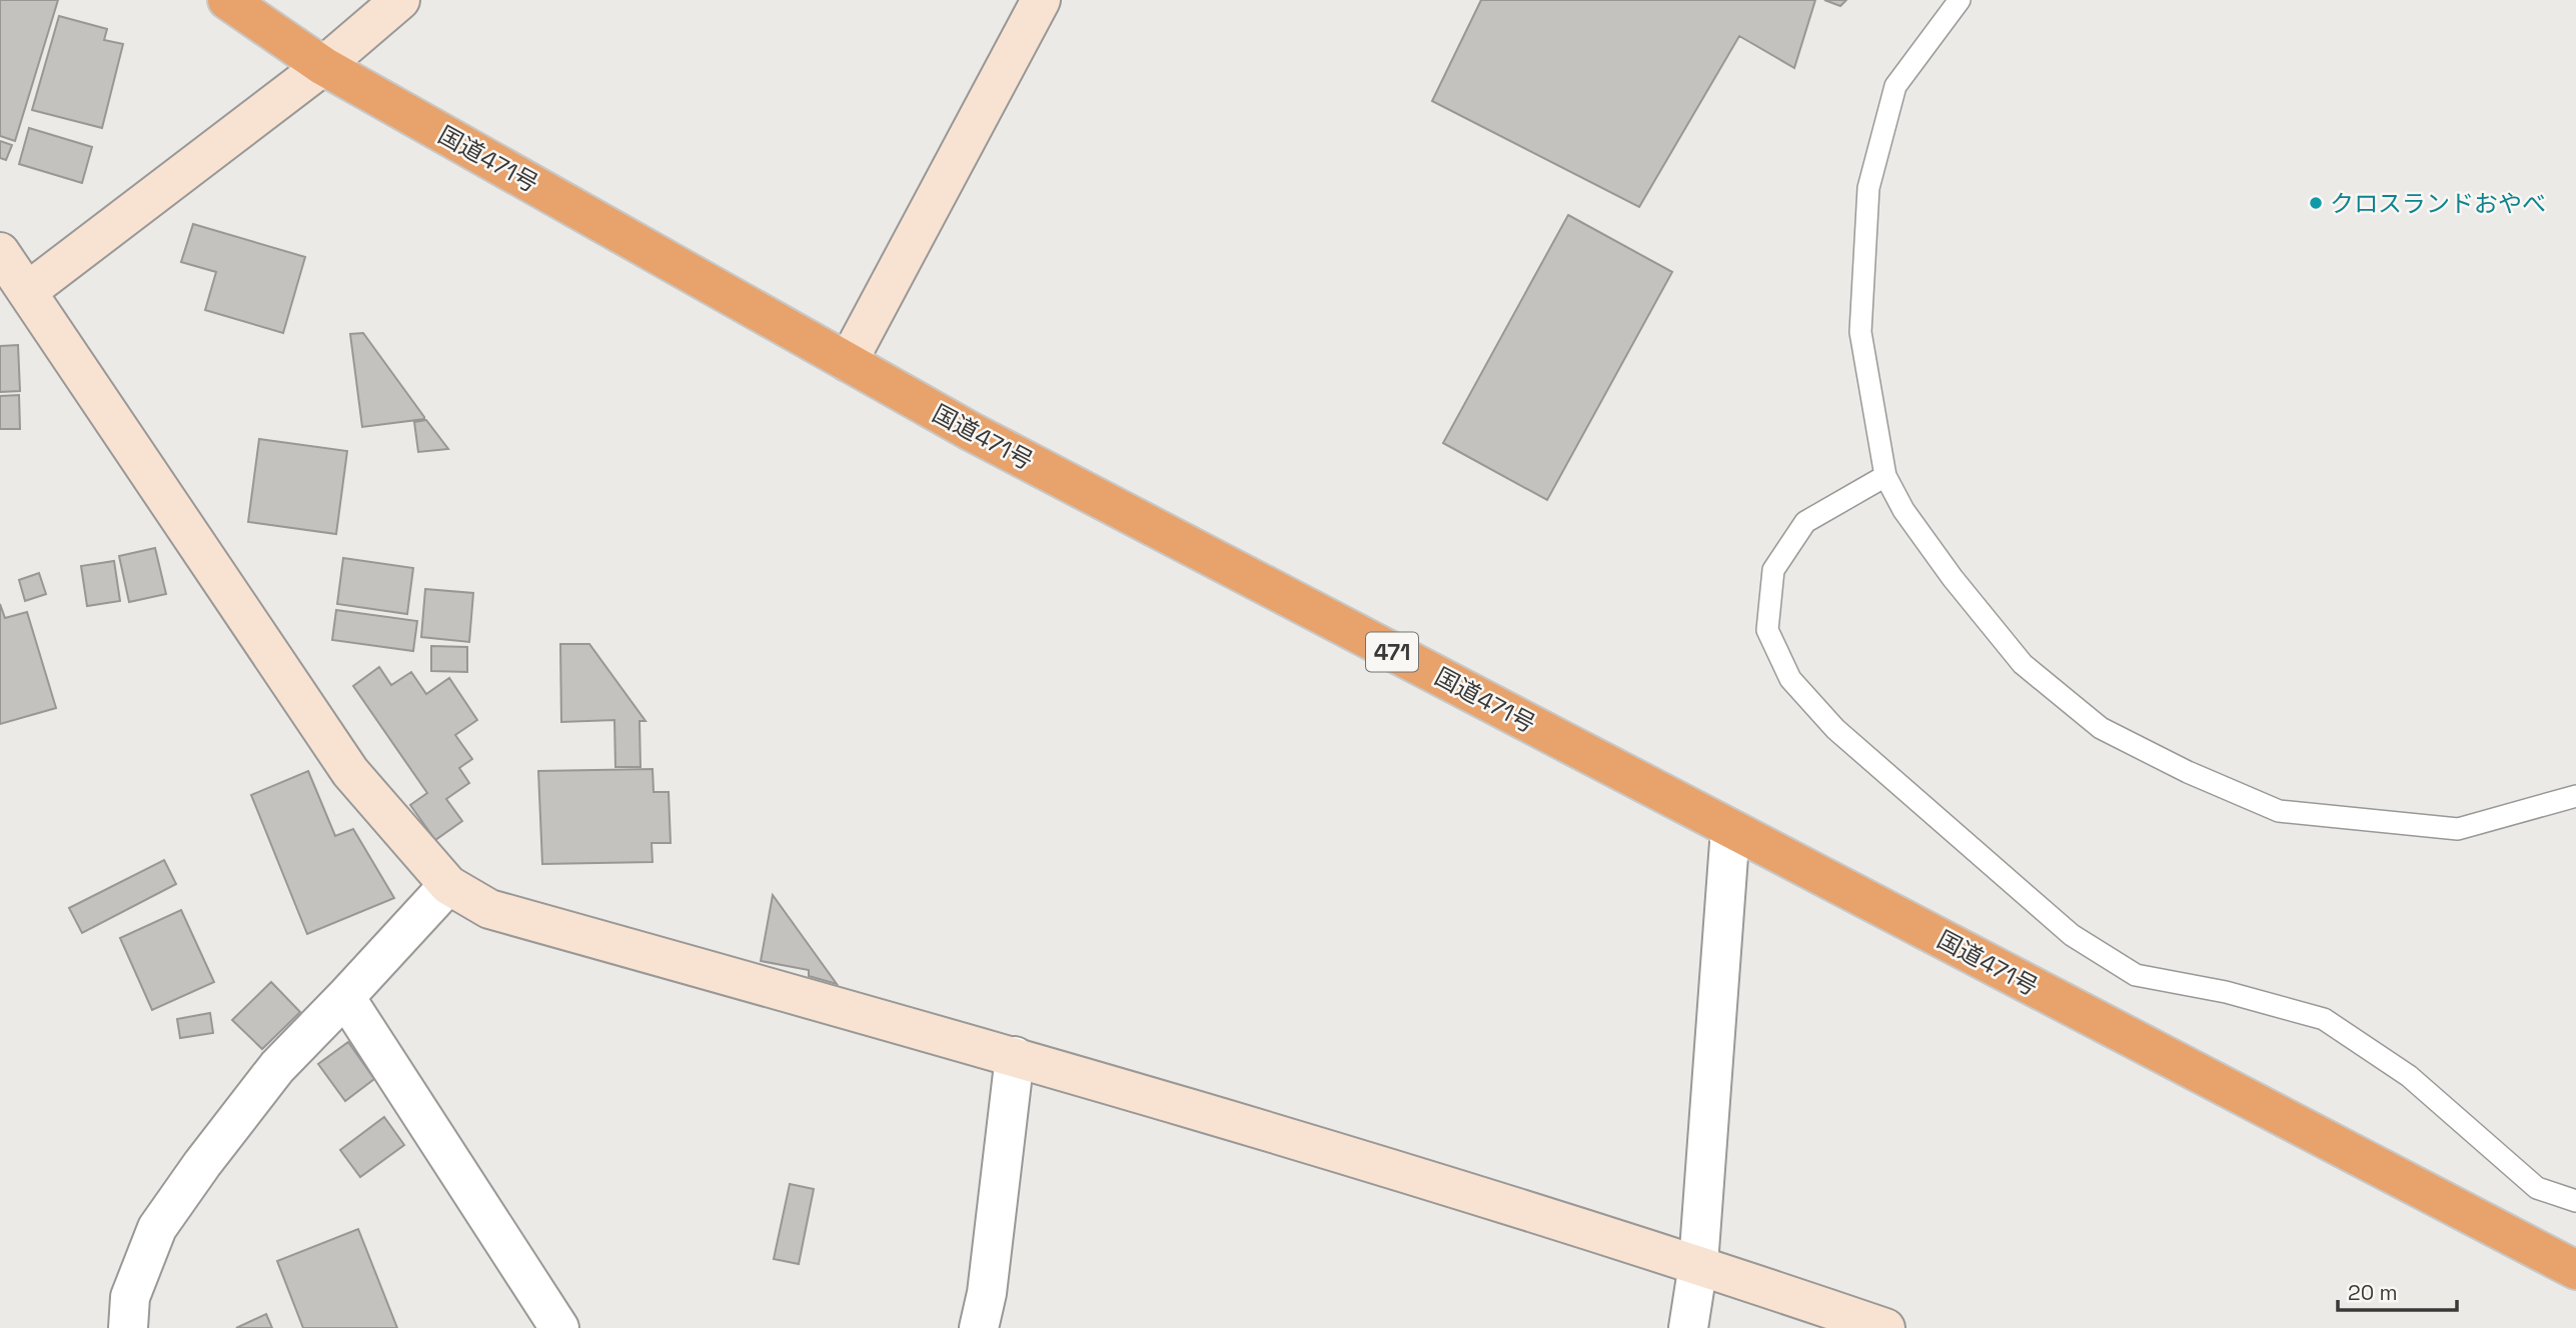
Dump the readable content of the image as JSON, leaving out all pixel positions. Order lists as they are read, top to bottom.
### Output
{
  "streets": {
    "highway": ["国道471号", "471"]
  },
  "places": ["クロスランドおやべ"],
  "scale_bar": "20 m"
}
